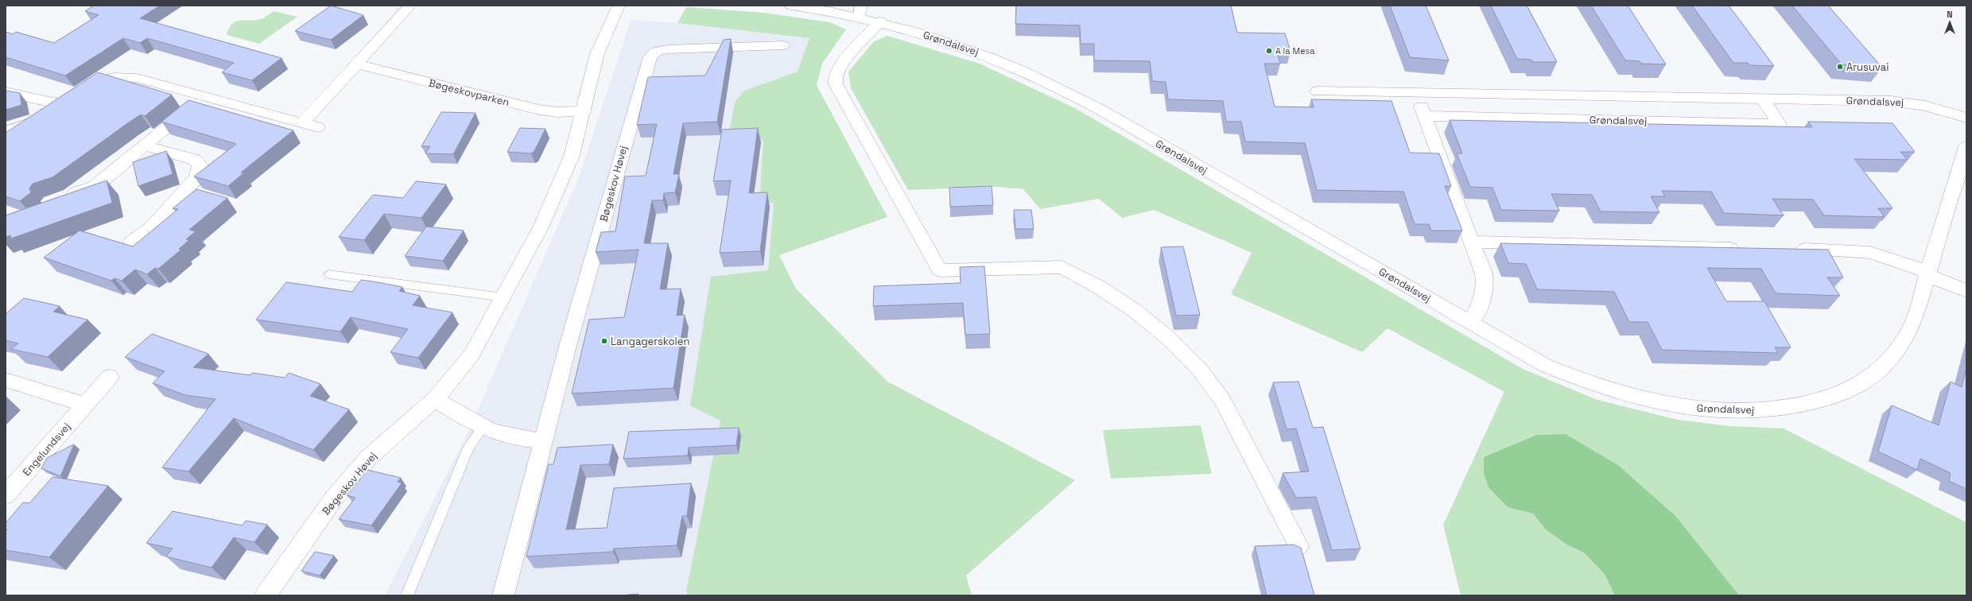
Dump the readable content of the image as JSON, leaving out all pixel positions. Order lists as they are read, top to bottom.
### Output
{
  "streets": {
    "street": [
      "Grøndalsvej",
      "Bøgeskovparken",
      "Bøgeskov Høvej",
      "Engelundsvej"
    ]
  },
  "crossings": [
    ["Bøgeskovparken", "Bøgeskov Høvej"]
  ],
  "places": ["A la Mesa", "Arusuvai", "Langagerskolen"],
  "north": "top"
}
